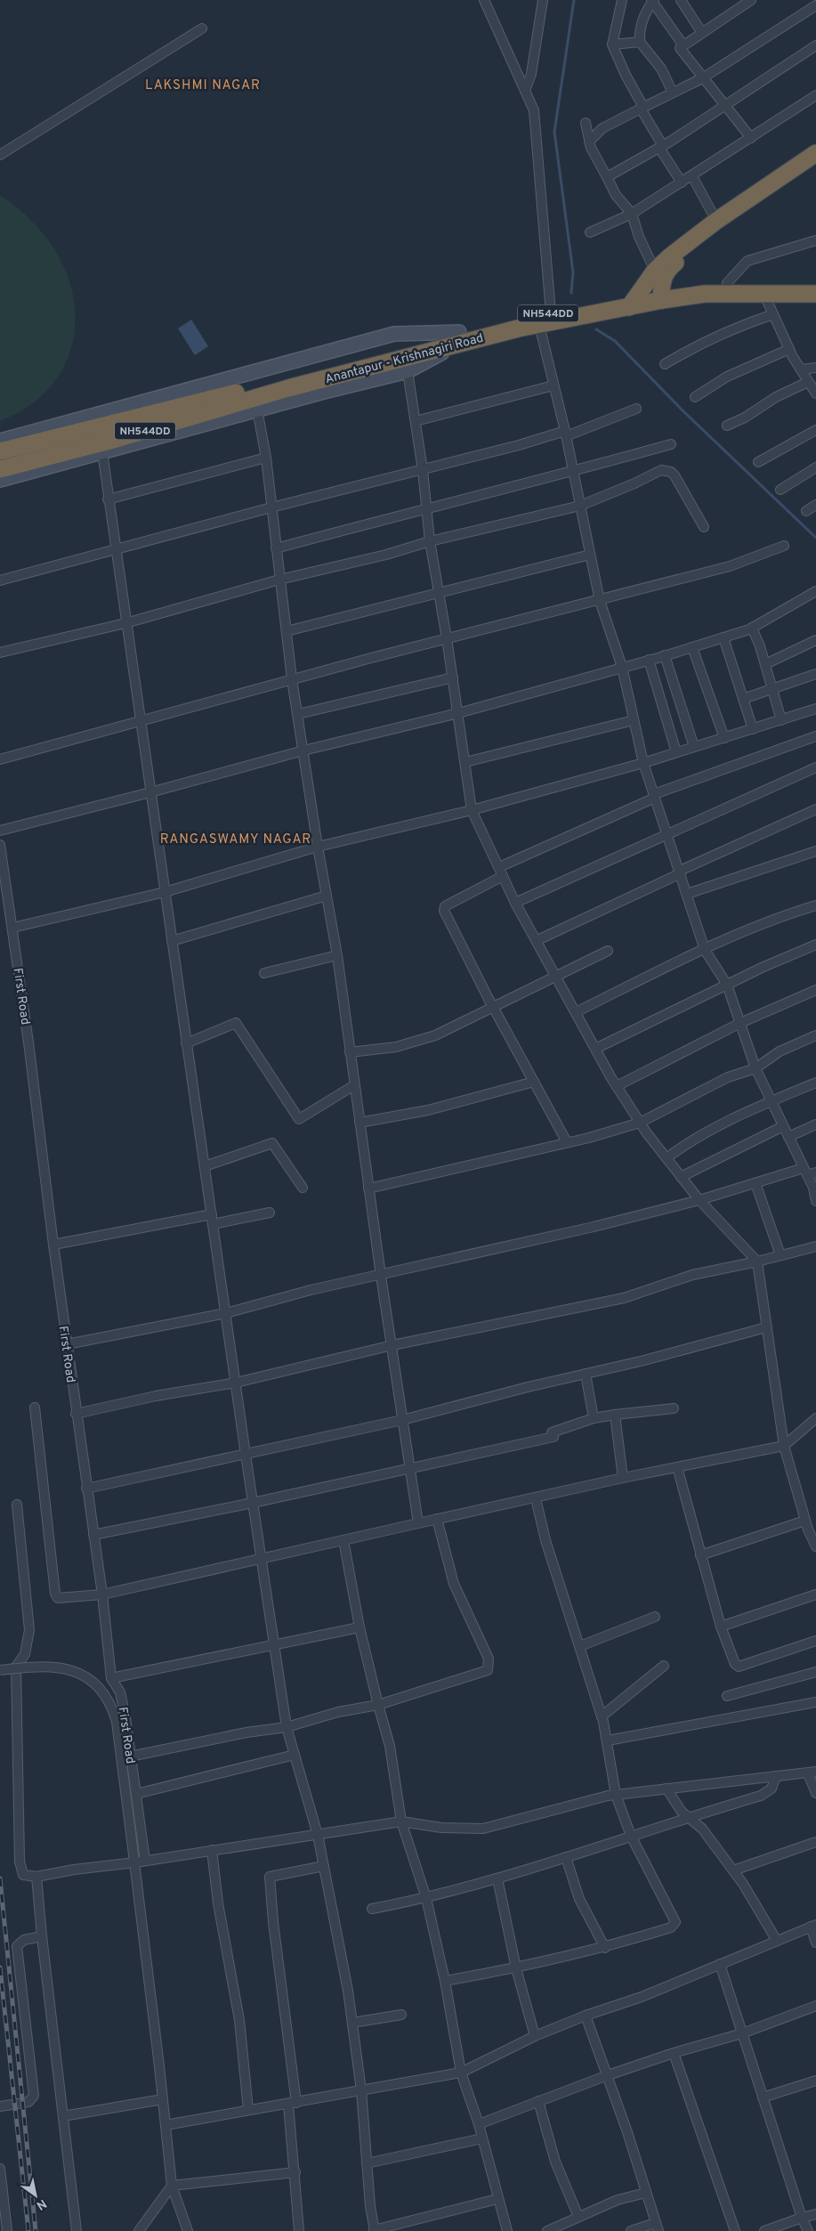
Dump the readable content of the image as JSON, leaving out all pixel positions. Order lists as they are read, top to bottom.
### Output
{
  "streets": {
    "highway": ["NH544DD", "Anantapur - Krishnagiri Road"],
    "street": ["First Road"]
  },
  "crossings": [
    ["NH544DD", "Anantapur - Krishnagiri Road"]
  ],
  "districts": ["LAKSHMI NAGAR", "RANGASWAMY NAGAR"],
  "north": "bottom right"
}
